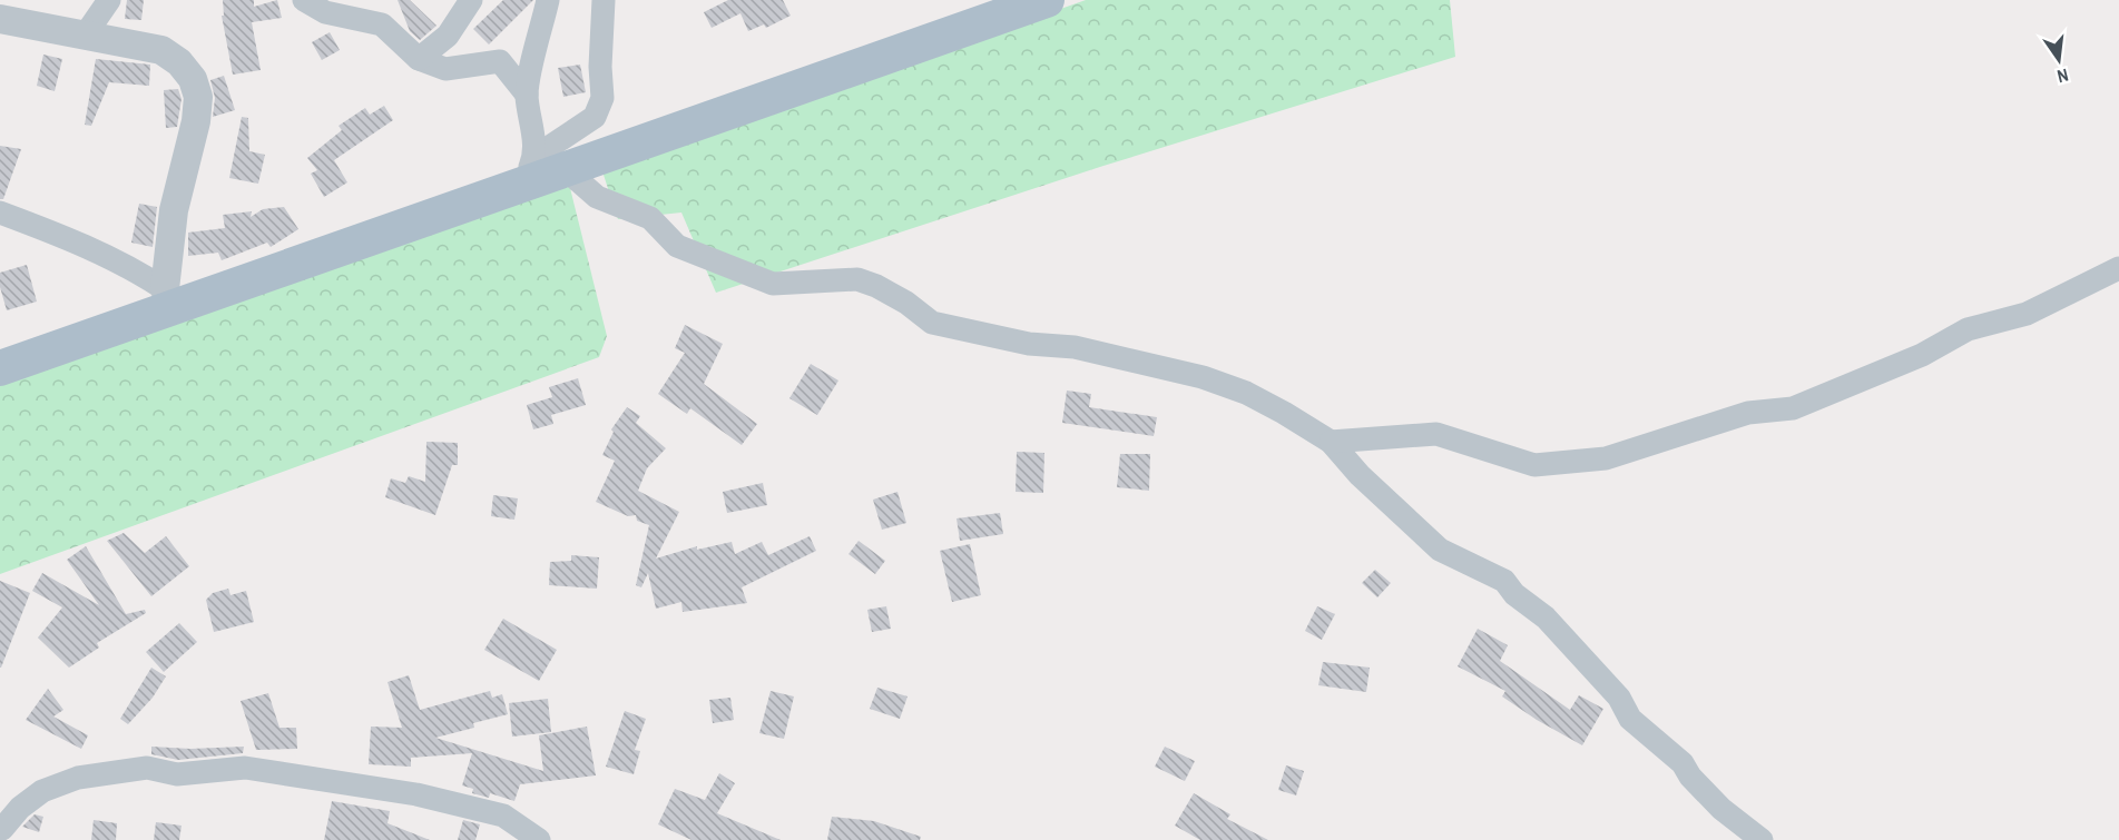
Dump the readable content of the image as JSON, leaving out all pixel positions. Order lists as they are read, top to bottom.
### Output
{
  "north": "bottom"
}
